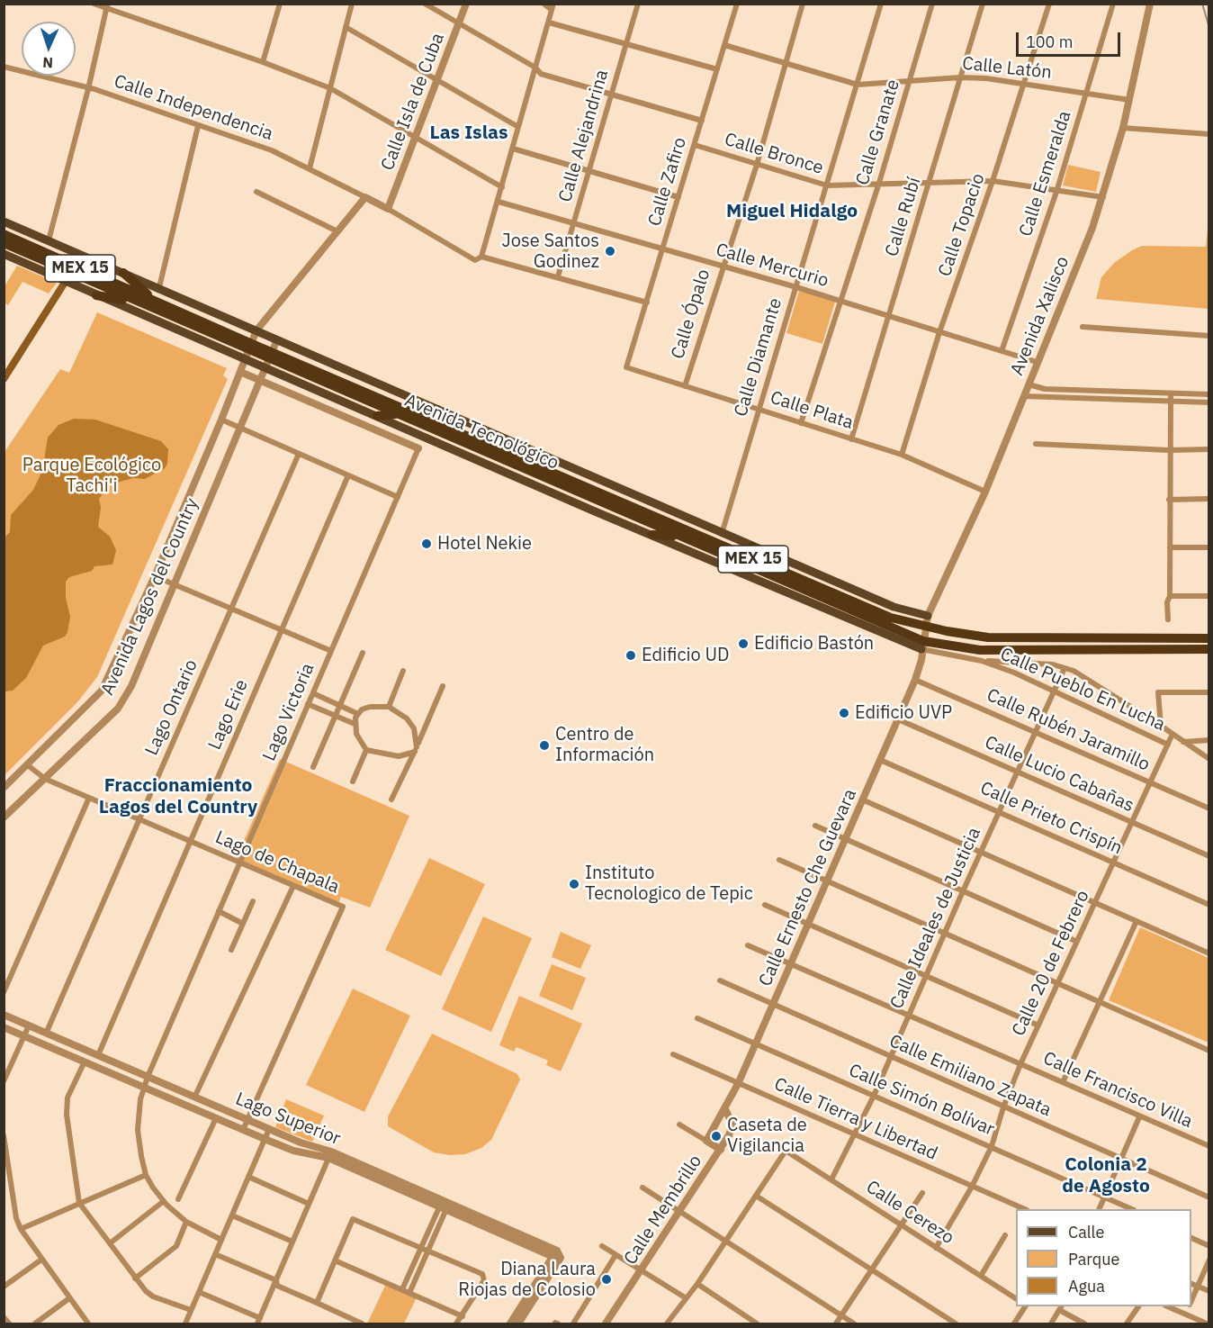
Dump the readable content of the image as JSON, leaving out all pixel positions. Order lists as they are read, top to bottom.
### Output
{
  "streets": {
    "highway": ["MEX 15", "Avenida Tecnológico"],
    "street": [
      "Calle Latón",
      "Calle Isla de Cuba",
      "Calle Independencia",
      "Calle Granate",
      "Calle Alejandrina",
      "Calle Bronce",
      "Calle Esmeralda",
      "Calle Zafiro",
      "Calle Rubí",
      "Calle Topacio",
      "Calle Mercurio",
      "Calle Ópalo",
      "Avenida Xalisco",
      "Calle Diamante",
      "Calle Plata",
      "Avenida Lagos del Country",
      "Calle Pueblo En Lucha",
      "Lago Ontario",
      "Lago Victoria",
      "Lago Erie",
      "Calle Rubén Jaramillo",
      "Calle Lucio Cabañas",
      "Calle Prieto Crispín",
      "Lago de Chapala",
      "Calle Ernesto Che Guevara",
      "Calle Ideales de Justicia",
      "Calle 20 de Febrero",
      "Calle Emiliano Zapata",
      "Calle Francisco Villa",
      "Calle Simón Bolívar",
      "Lago Superior",
      "Calle Tierra y Libertad",
      "Calle Membrillo",
      "Calle Cerezo"
    ]
  },
  "crossings": [
    ["Calle Latón", "Calle Granate"],
    ["Calle Latón", "Calle Esmeralda"],
    ["Calle Latón", "Calle Zafiro"],
    ["Calle Latón", "Calle Rubí"],
    ["Calle Latón", "Calle Topacio"],
    ["Calle Latón", "Calle Ópalo"],
    ["Calle Latón", "Avenida Xalisco"],
    ["Calle Latón", "Calle Diamante"],
    ["Calle Granate", "Calle Bronce"],
    ["Calle Granate", "Calle Mercurio"],
    ["Calle Granate", "Calle Plata"],
    ["Calle Alejandrina", "Calle Mercurio"],
    ["Calle Bronce", "Calle Esmeralda"],
    ["Calle Bronce", "Calle Zafiro"],
    ["Calle Bronce", "Calle Rubí"],
    ["Calle Bronce", "Calle Topacio"],
    ["Calle Bronce", "Calle Ópalo"],
    ["Calle Bronce", "Avenida Xalisco"],
    ["Calle Bronce", "Calle Diamante"],
    ["Calle Esmeralda", "Calle Mercurio"],
    ["Calle Zafiro", "Calle Mercurio"],
    ["Calle Zafiro", "Calle Plata"],
    ["Calle Rubí", "Calle Mercurio"],
    ["Calle Rubí", "Calle Plata"],
    ["Calle Topacio", "Calle Mercurio"],
    ["Calle Topacio", "Calle Plata"],
    ["Calle Mercurio", "Calle Ópalo"],
    ["Calle Mercurio", "Avenida Xalisco"],
    ["Calle Mercurio", "Calle Diamante"],
    ["Calle Ópalo", "Calle Plata"],
    ["Avenida Xalisco", "Calle Plata"],
    ["Avenida Xalisco", "Avenida Tecnológico"],
    ["Avenida Xalisco", "Calle Pueblo En Lucha"],
    ["Avenida Xalisco", "Calle Ernesto Che Guevara"],
    ["Calle Diamante", "Calle Plata"],
    ["Calle Diamante", "Avenida Tecnológico"],
    ["Avenida Tecnológico", "Avenida Lagos del Country"],
    ["Avenida Tecnológico", "Calle Pueblo En Lucha"],
    ["Avenida Tecnológico", "Calle Ernesto Che Guevara"],
    ["Avenida Lagos del Country", "Lago de Chapala"],
    ["Calle Pueblo En Lucha", "Calle Ernesto Che Guevara"],
    ["Calle Pueblo En Lucha", "Calle Ideales de Justicia"],
    ["Calle Pueblo En Lucha", "Calle 20 de Febrero"],
    ["Lago Ontario", "Lago de Chapala"],
    ["Lago Ontario", "Lago Superior"],
    ["Lago Victoria", "Lago de Chapala"],
    ["Lago Victoria", "Lago Superior"],
    ["Lago Erie", "Lago de Chapala"],
    ["Lago Erie", "Lago Superior"],
    ["Calle Rubén Jaramillo", "Calle Ernesto Che Guevara"],
    ["Calle Rubén Jaramillo", "Calle Ideales de Justicia"],
    ["Calle Rubén Jaramillo", "Calle 20 de Febrero"],
    ["Calle Lucio Cabañas", "Calle Ernesto Che Guevara"],
    ["Calle Lucio Cabañas", "Calle Ideales de Justicia"],
    ["Calle Lucio Cabañas", "Calle 20 de Febrero"],
    ["Calle Prieto Crispín", "Calle Ernesto Che Guevara"],
    ["Calle Prieto Crispín", "Calle Ideales de Justicia"],
    ["Calle Prieto Crispín", "Calle 20 de Febrero"],
    ["Lago de Chapala", "Lago Superior"],
    ["Calle Ernesto Che Guevara", "Calle Emiliano Zapata"],
    ["Calle Ernesto Che Guevara", "Calle Francisco Villa"],
    ["Calle Ernesto Che Guevara", "Calle Simón Bolívar"],
    ["Calle Ernesto Che Guevara", "Calle Tierra y Libertad"],
    ["Calle Ernesto Che Guevara", "Calle Membrillo"],
    ["Calle Ideales de Justicia", "Calle Emiliano Zapata"],
    ["Calle Ideales de Justicia", "Calle Francisco Villa"],
    ["Calle Ideales de Justicia", "Calle Simón Bolívar"],
    ["Calle Ideales de Justicia", "Calle Tierra y Libertad"],
    ["Calle Ideales de Justicia", "Calle Cerezo"],
    ["Calle 20 de Febrero", "Calle Emiliano Zapata"],
    ["Calle 20 de Febrero", "Calle Francisco Villa"],
    ["Calle 20 de Febrero", "Calle Simón Bolívar"],
    ["Calle 20 de Febrero", "Calle Tierra y Libertad"],
    ["Calle 20 de Febrero", "Calle Cerezo"]
  ],
  "districts": [
    "Las Islas",
    "Miguel Hidalgo",
    "Fraccionamiento Lagos del Country",
    "Colonia 2 de Agosto"
  ],
  "parks": ["Parque Ecológico Tachi'i"],
  "places": [
    "Jose Santos Godinez",
    "Hotel Nekie",
    "Edificio Bastón",
    "Edificio UD",
    "Edificio UVP",
    "Centro de Información",
    "Instituto Tecnologico de Tepic",
    "Caseta de Vigilancia",
    "Diana Laura Riojas de Colosio"
  ],
  "legend": ["Calle", "Parque", "Agua"],
  "scale_bar": "100 m",
  "north": "bottom"
}
